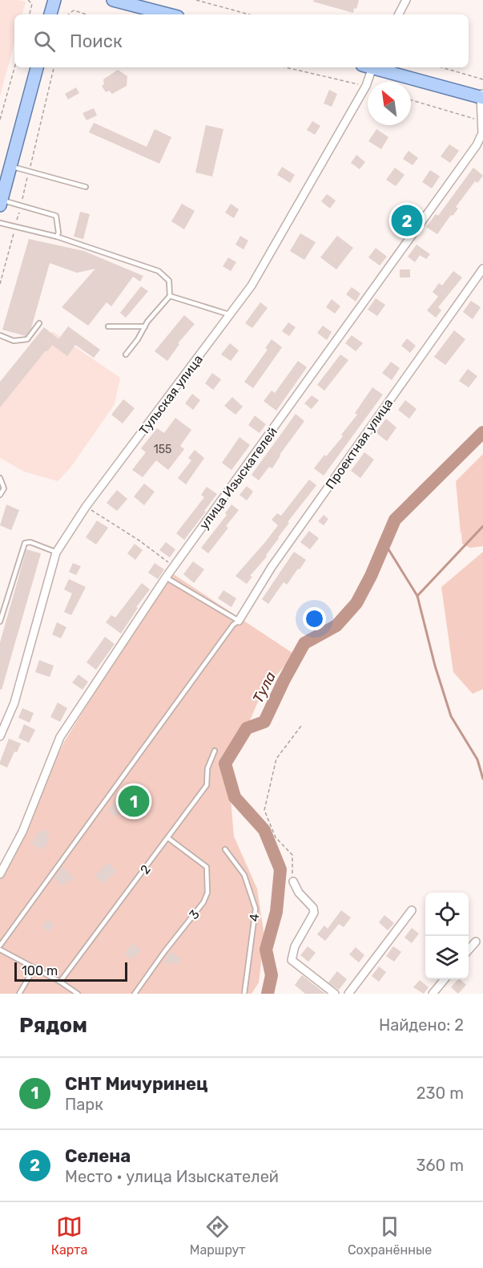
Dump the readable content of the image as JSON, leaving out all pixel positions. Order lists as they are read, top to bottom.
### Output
{
  "streets": {
    "street": ["Тульская улица", "Проектная улица", "улица Изыскателей"],
    "lane": ["2", "3", "4"]
  },
  "crossings": [
    ["2", "3"]
  ],
  "water": ["Тула"],
  "house_numbers": ["155"],
  "scale_bar": "100 m",
  "north": "top left",
  "page": {
    "search": "Поиск",
    "pins": ["2", "1"],
    "scale": "100 m",
    "heading": ["Рядом", "Найдено: 2"],
    "list": [
      {
        "mark": "1",
        "name": "СНТ Мичуринец",
        "note": "Парк",
        "value": "230 m"
      },
      {
        "mark": "2",
        "name": "Селена",
        "note": "Место · улица Изыскателей",
        "value": "360 m"
      }
    ],
    "nav": ["Карта", "Маршрут", "Сохранённые"]
  }
}
